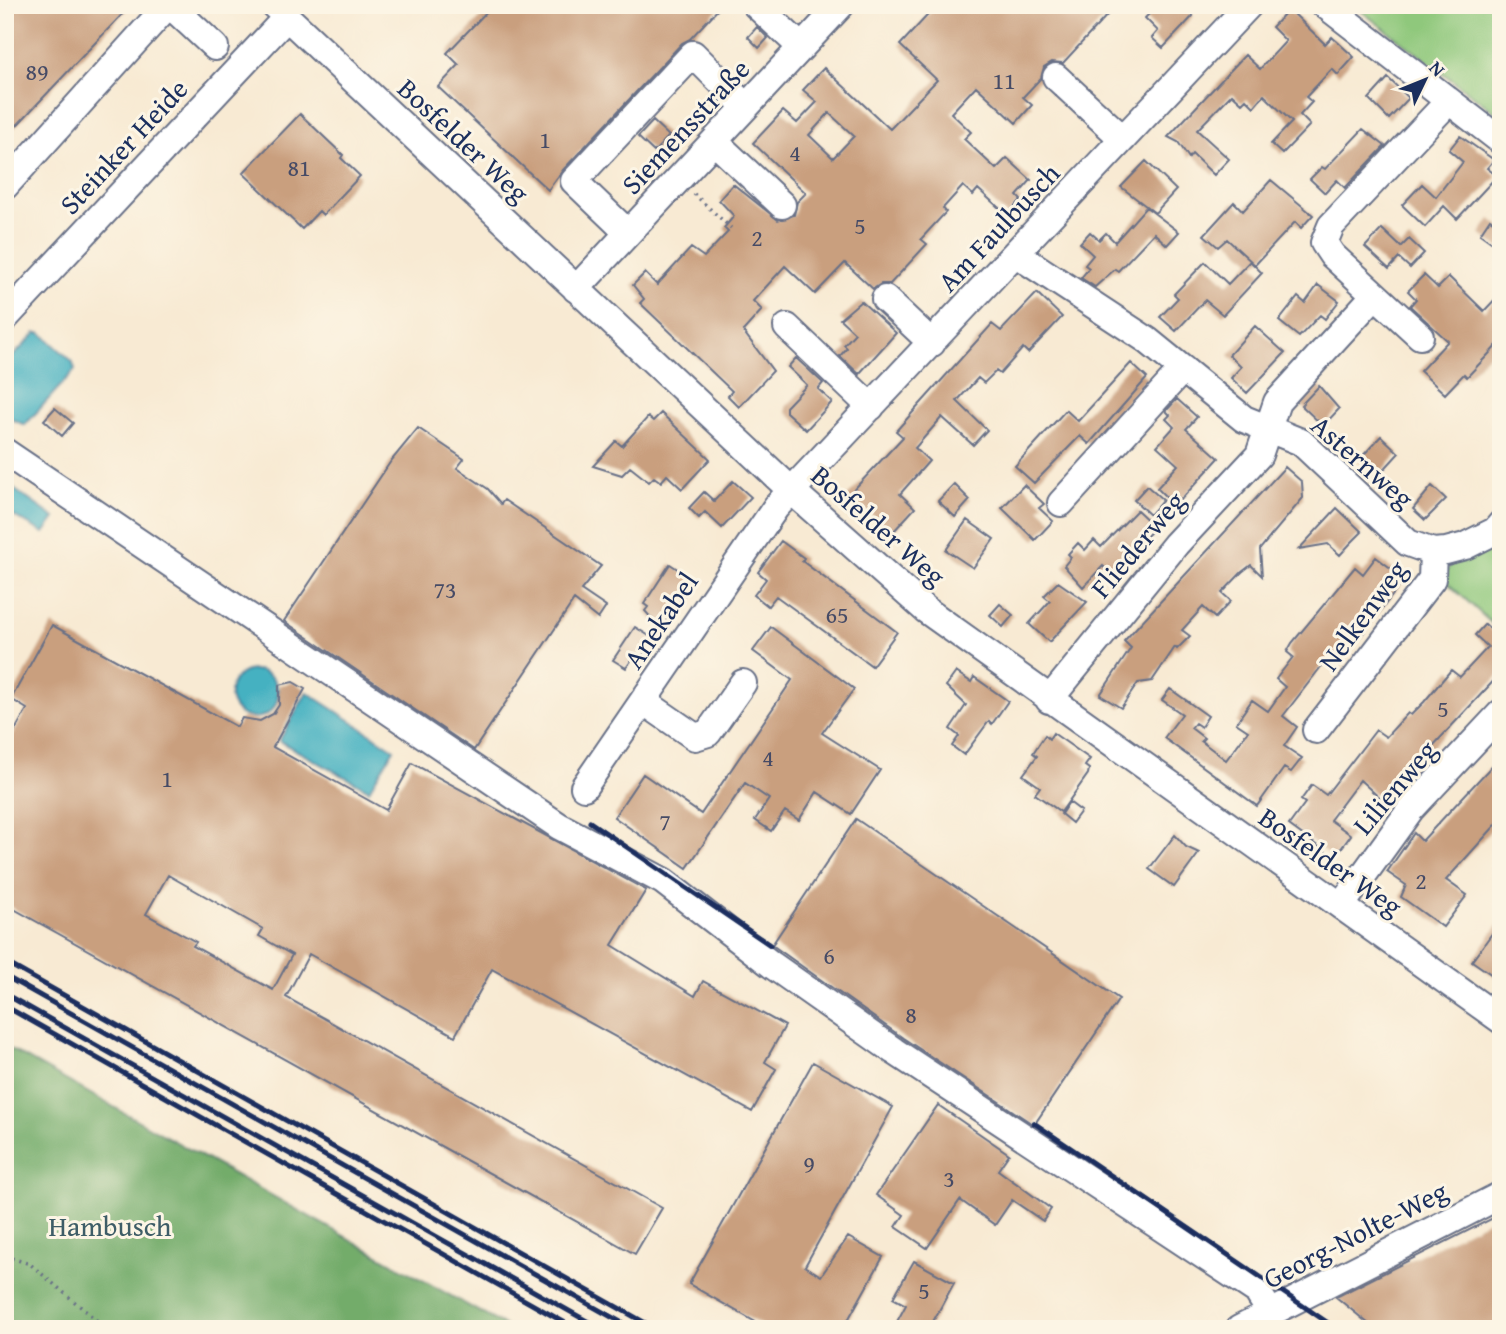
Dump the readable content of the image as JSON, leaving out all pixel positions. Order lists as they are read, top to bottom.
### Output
{
  "streets": {
    "street": [
      "Siemensstraße",
      "Bosfelder Weg",
      "Steinker Heide",
      "Am Faulbusch",
      "Asternweg",
      "Fliederweg",
      "Nelkenweg",
      "Anekabel",
      "Lilienweg",
      "Georg-Nolte-Weg"
    ]
  },
  "crossings": [
    ["Siemensstraße", "Bosfelder Weg"],
    ["Bosfelder Weg", "Steinker Heide"],
    ["Bosfelder Weg", "Am Faulbusch"],
    ["Bosfelder Weg", "Fliederweg"],
    ["Bosfelder Weg", "Anekabel"],
    ["Bosfelder Weg", "Lilienweg"],
    ["Am Faulbusch", "Asternweg"],
    ["Am Faulbusch", "Anekabel"],
    ["Asternweg", "Fliederweg"],
    ["Asternweg", "Nelkenweg"]
  ],
  "parks": ["Hambusch"],
  "house_numbers": [
    "89",
    "11",
    "1",
    "4",
    "81",
    "5",
    "2",
    "73",
    "65",
    "5",
    "4",
    "1",
    "7",
    "2",
    "6",
    "8",
    "9",
    "3",
    "5"
  ],
  "north": "top right"
}
